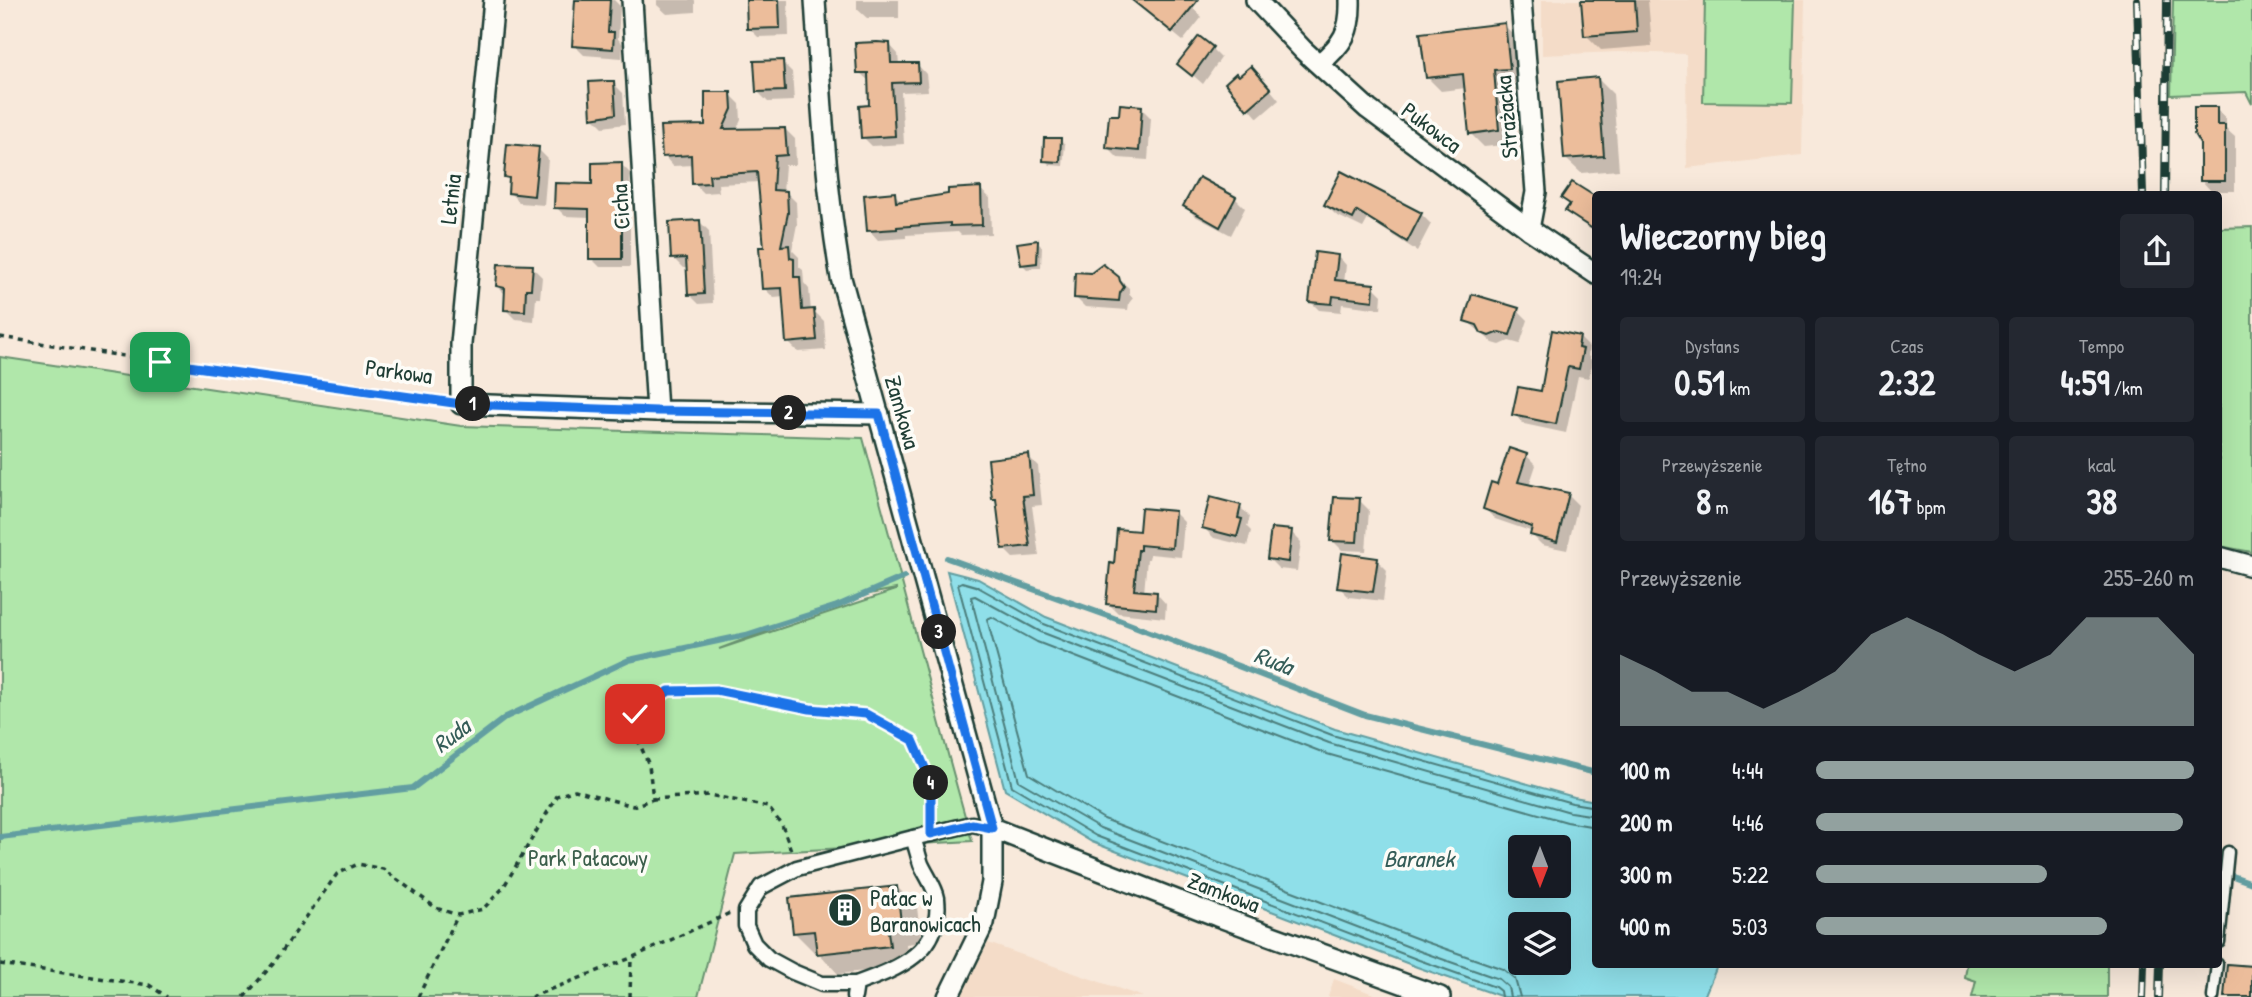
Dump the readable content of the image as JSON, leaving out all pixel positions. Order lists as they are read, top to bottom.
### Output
{
  "streets": {
    "street": [
      "Strażacka",
      "Pukowca",
      "Letnia",
      "Cicha",
      "Parkowa",
      "Zamkowa"
    ]
  },
  "crossings": [
    ["Strażacka", "Pukowca"],
    ["Letnia", "Parkowa"],
    ["Cicha", "Parkowa"],
    ["Parkowa", "Zamkowa"]
  ],
  "water": ["Ruda", "Baranek"],
  "parks": ["Park Pałacowy"],
  "places": {
    "building": ["Pałac w Baranowicach"]
  },
  "north": "bottom",
  "page": {
    "heading": ["Wieczorny bieg", "19:24"],
    "stats": [
      ["Dystans", "0.51 km"],
      ["Czas", "2:32"],
      ["Tempo", "4:59 /km"],
      ["Przewyższenie", "8 m"],
      ["Tętno", "167 bpm"],
      ["kcal", "38"]
    ],
    "pins": [
      "1",
      "2",
      "3",
      "4"
    ],
    "chart": ["Przewyższenie", "255–260 m"],
    "list": [
      {
        "name": "100 m",
        "note": "4:44"
      },
      {
        "name": "200 m",
        "note": "4:46"
      },
      {
        "name": "300 m",
        "note": "5:22"
      },
      {
        "name": "400 m",
        "note": "5:03"
      }
    ]
  }
}
